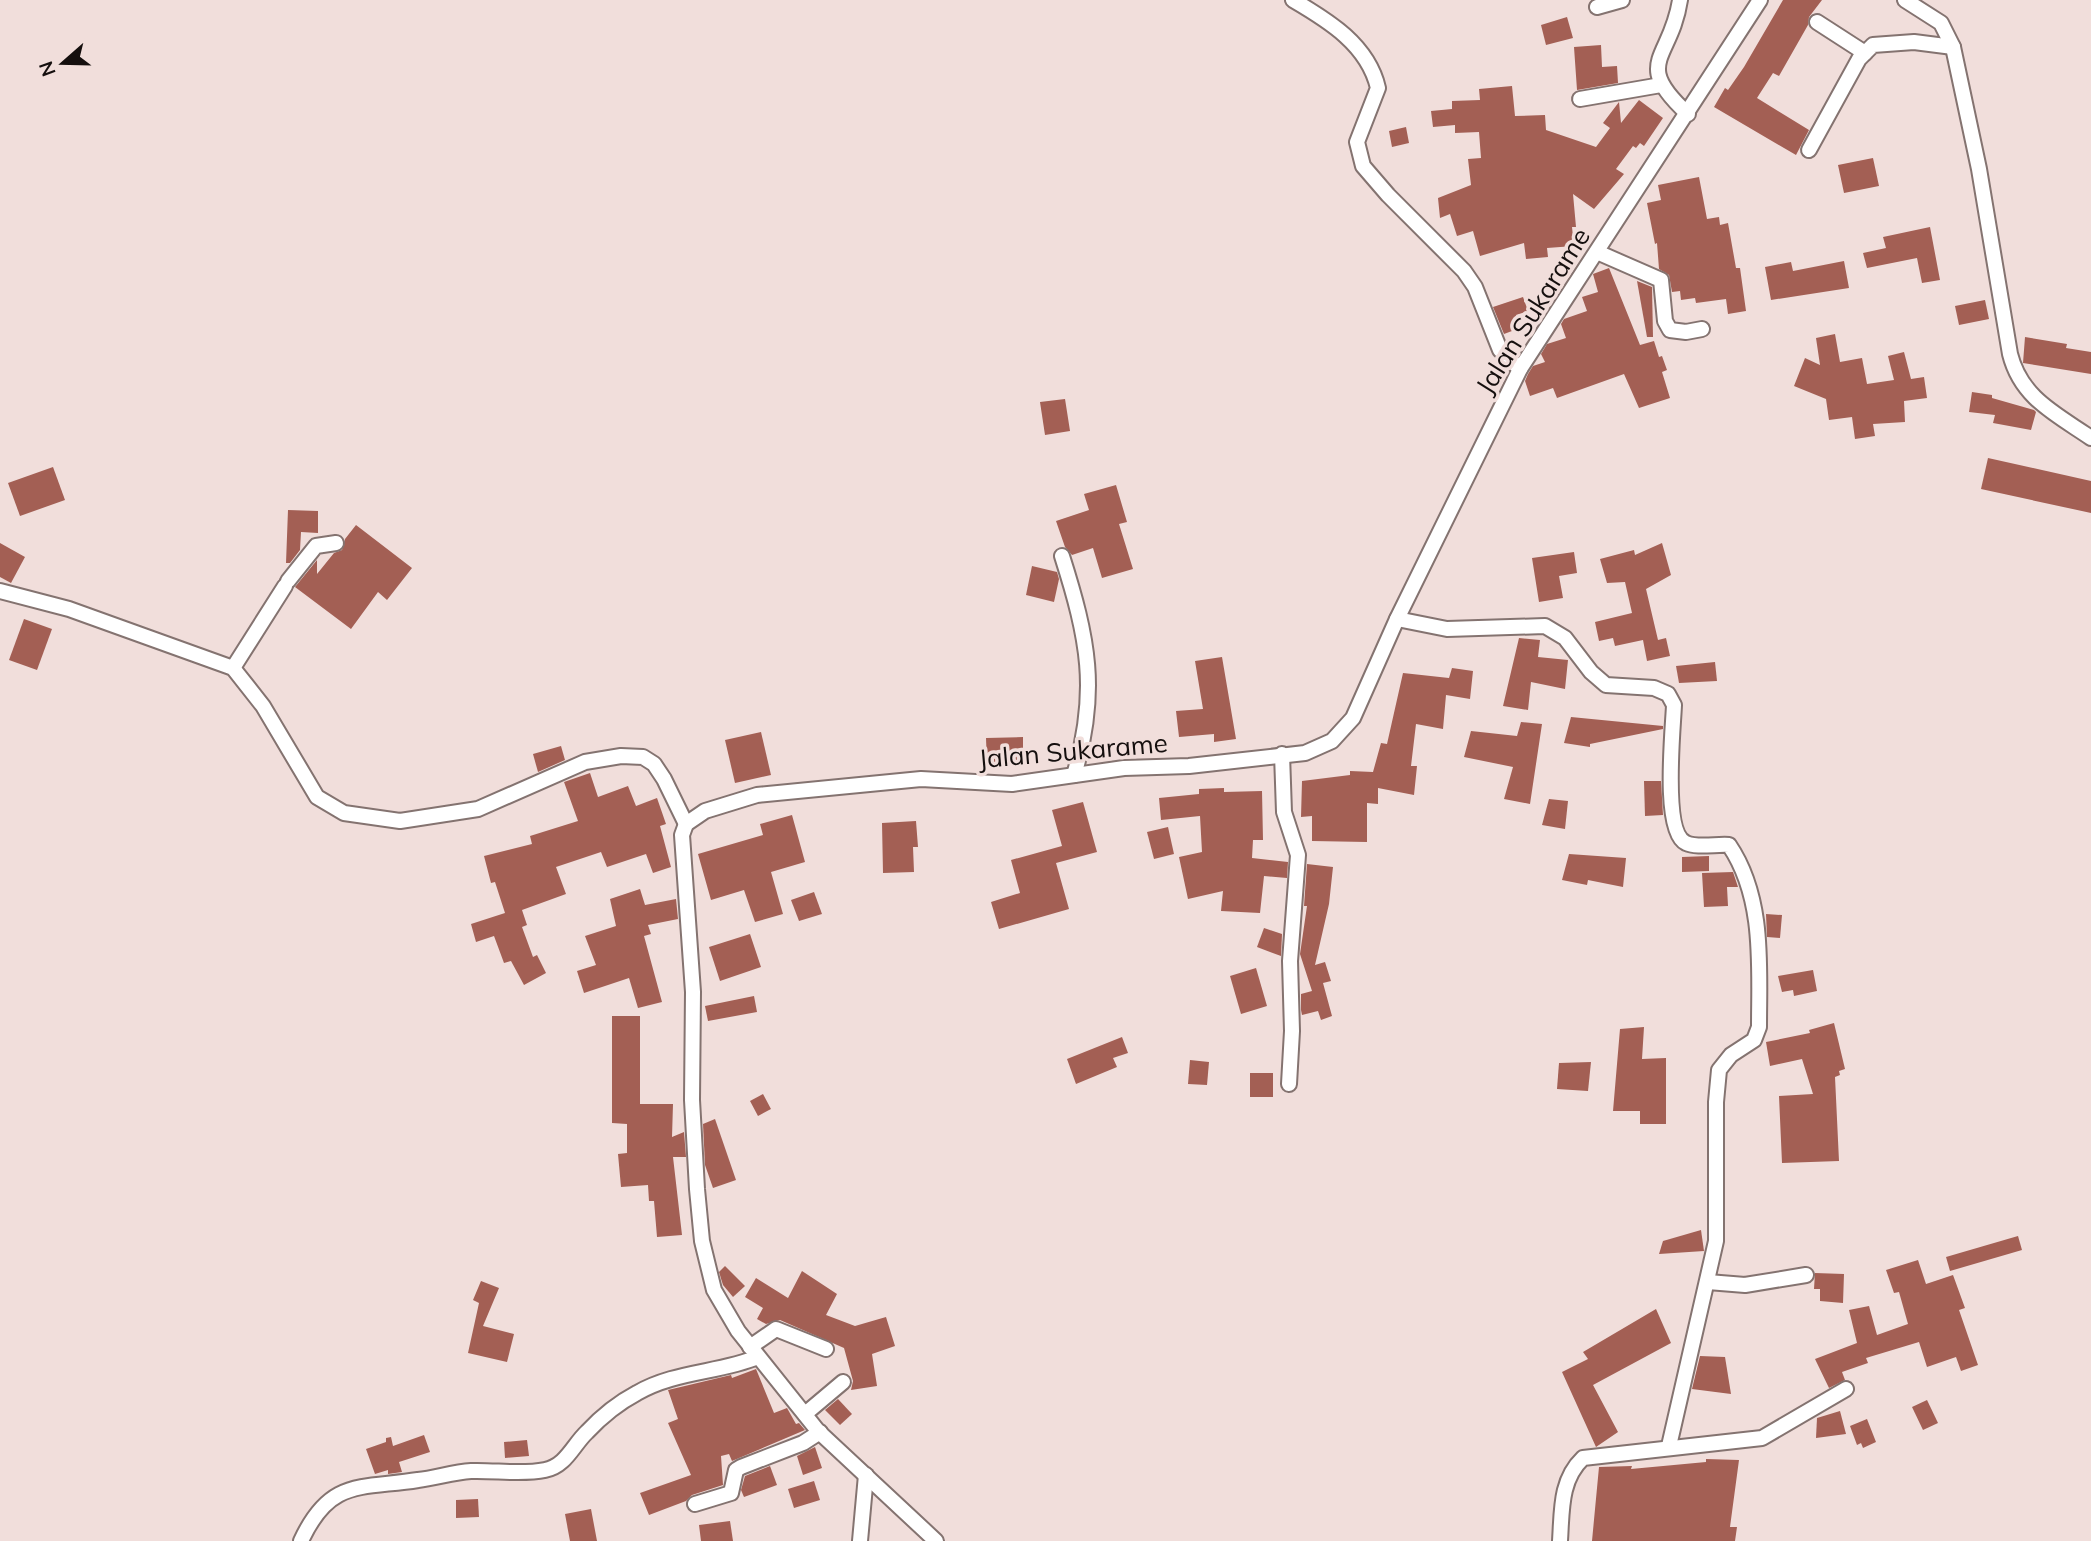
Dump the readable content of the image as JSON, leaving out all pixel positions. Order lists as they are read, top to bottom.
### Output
{
  "streets": {
    "street": ["Jalan Sukarame"]
  },
  "north": "left"
}
